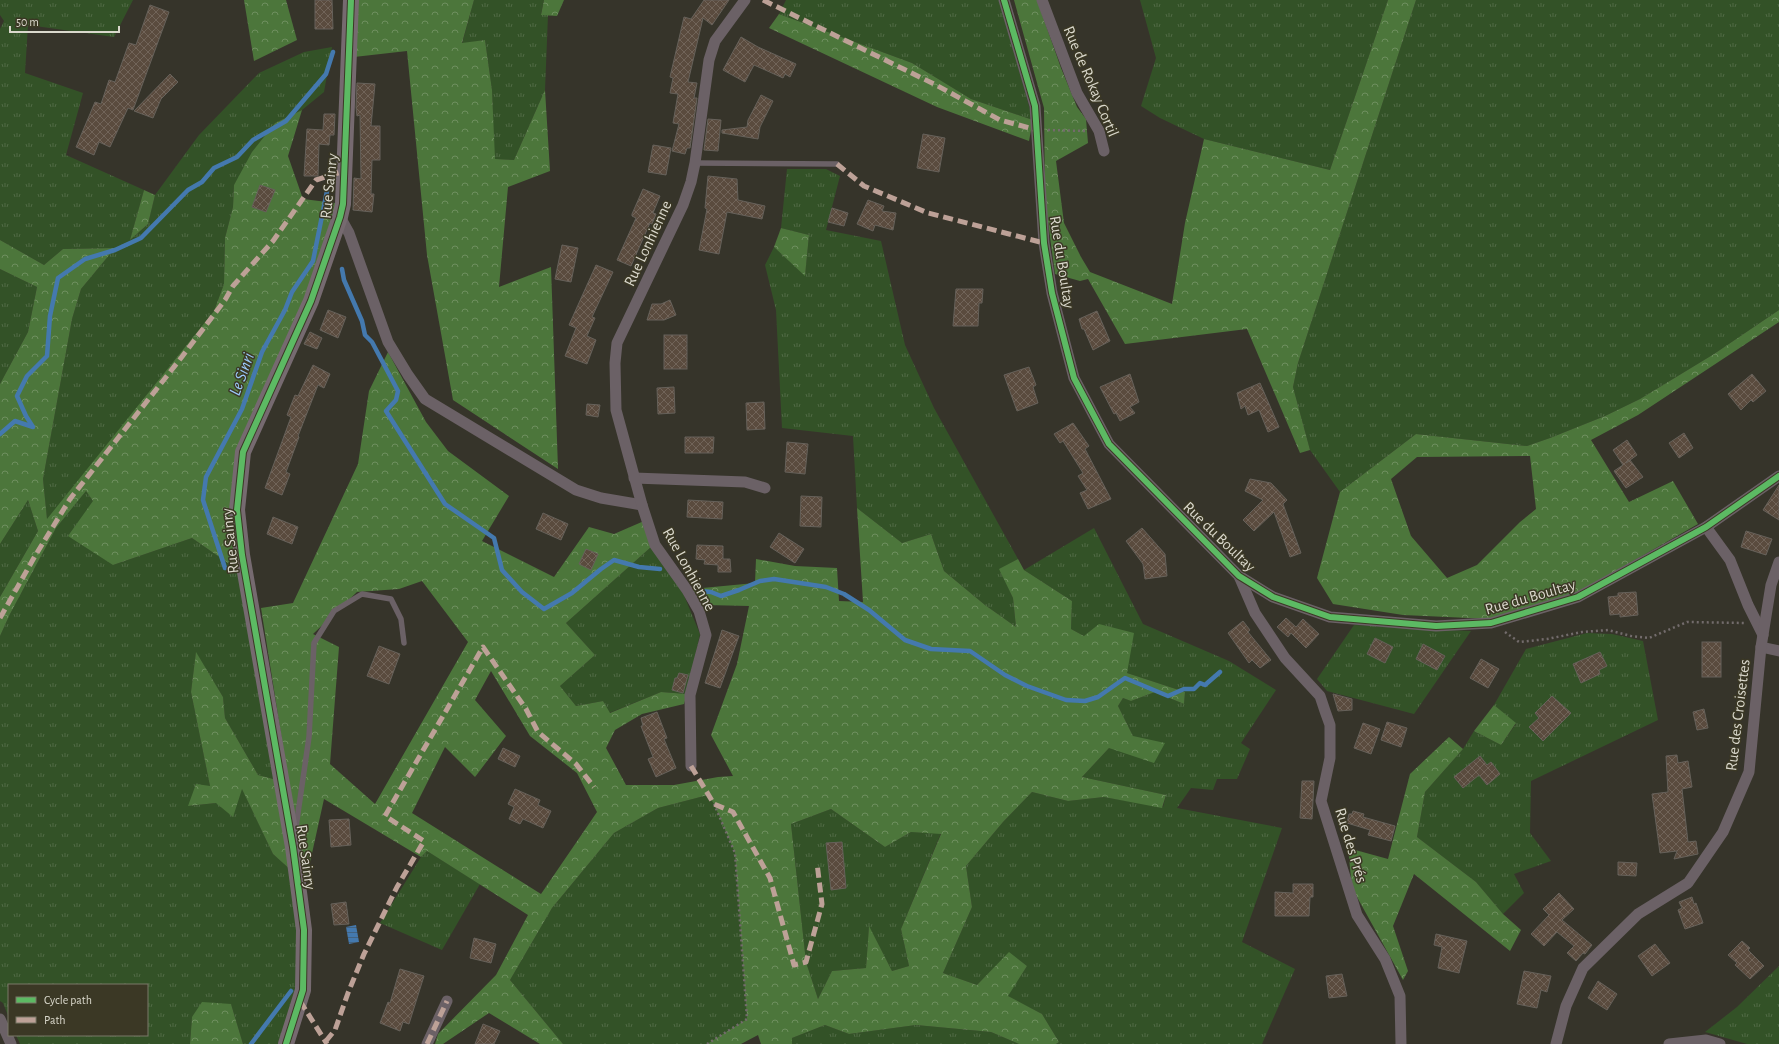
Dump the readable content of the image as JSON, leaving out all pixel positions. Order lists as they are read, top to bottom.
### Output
{
  "streets": {
    "street": [
      "Rue de Rokay Cortil",
      "Rue Sainry",
      "Rue Lonhienne",
      "Rue du Boultay",
      "Rue des Croisettes",
      "Rue des Prés"
    ]
  },
  "crossings": [
    ["Rue du Boultay", "Rue des Prés"]
  ],
  "water": ["Le Sinri"],
  "legend": ["Cycle path", "Path"],
  "scale_bar": "50 m"
}
